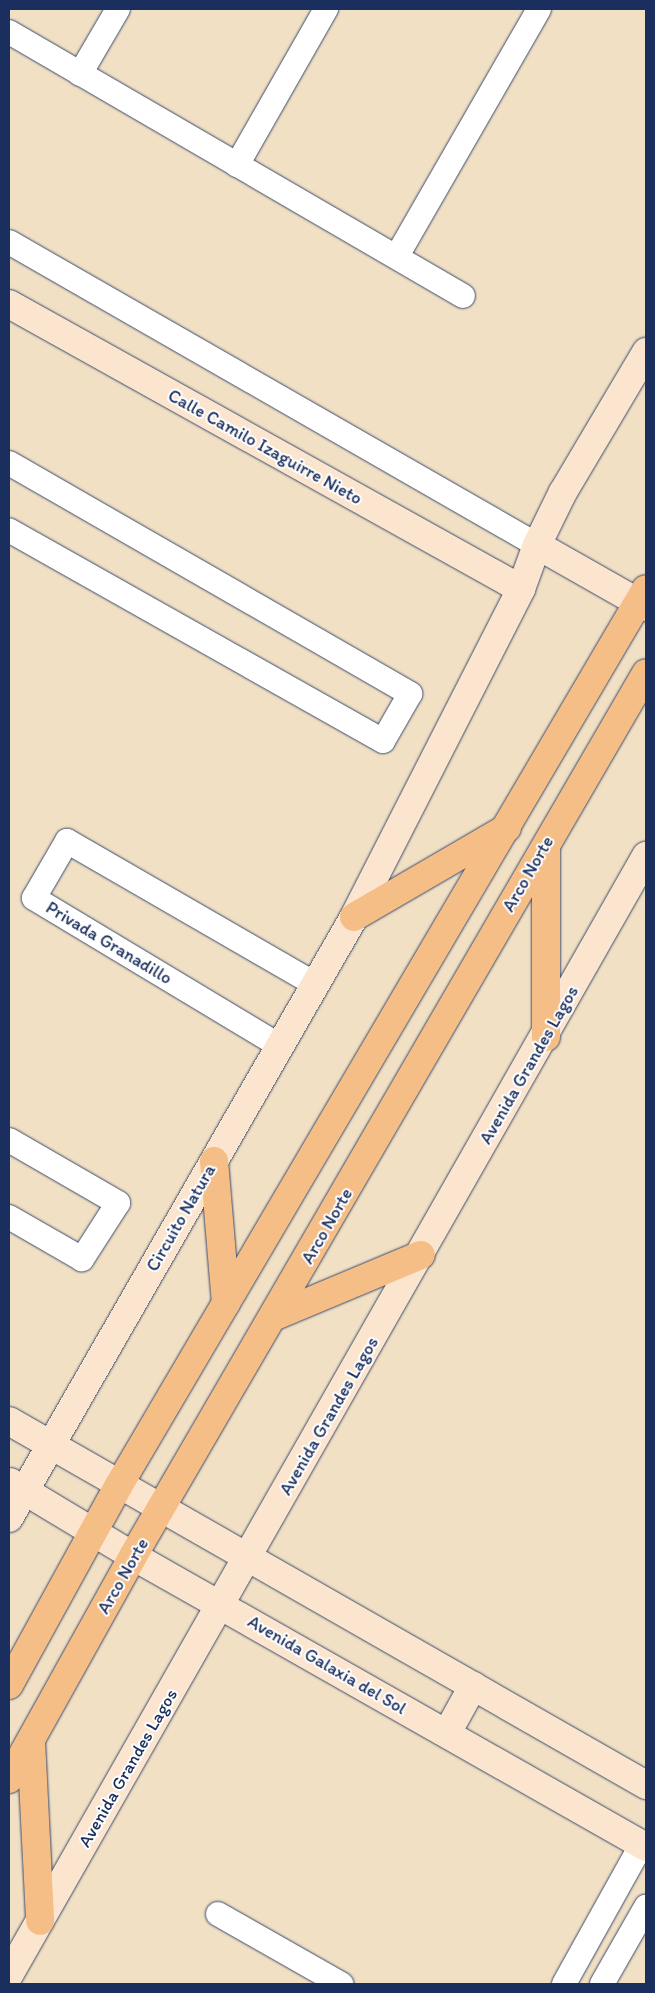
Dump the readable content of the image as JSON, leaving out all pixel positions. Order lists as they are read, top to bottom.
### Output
{
  "streets": {
    "main road": ["Arco Norte"],
    "street": [
      "Calle Camilo Izaguirre Nieto",
      "Privada Granadillo",
      "Avenida Grandes Lagos",
      "Circuito Natura",
      "Avenida Galaxia del Sol"
    ]
  },
  "crossings": [
    ["Calle Camilo Izaguirre Nieto", "Circuito Natura"],
    ["Arco Norte", "Avenida Galaxia del Sol"],
    ["Privada Granadillo", "Circuito Natura"],
    ["Avenida Grandes Lagos", "Avenida Galaxia del Sol"],
    ["Circuito Natura", "Avenida Galaxia del Sol"]
  ]
}
